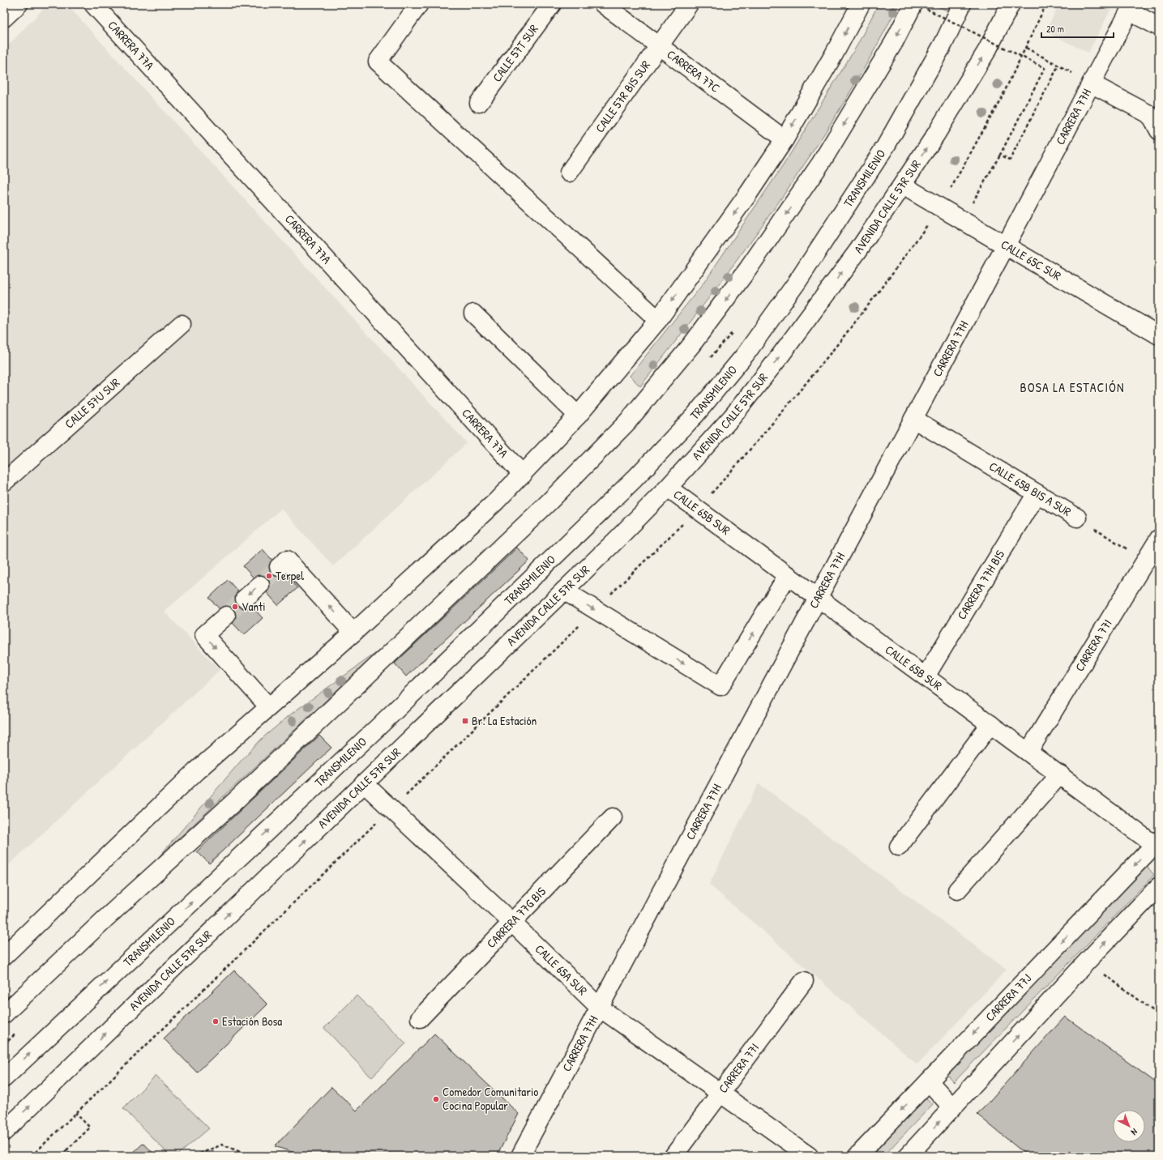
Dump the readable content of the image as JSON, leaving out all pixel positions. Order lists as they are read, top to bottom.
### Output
{
  "streets": {
    "main road": [
      "CARRERA 77A",
      "CALLE 57T SUR",
      "CARRERA 77C",
      "CALLE 57R BIS SUR",
      "CARRERA 77H",
      "TRANSMILENIO",
      "AVENIDA CALLE 57R SUR",
      "CALLE 65C SUR",
      "CALLE 57U SUR",
      "CALLE 65B BIS A SUR",
      "CALLE 65B SUR",
      "CARRERA 77H BIS",
      "CARRERA 77I",
      "CARRERA 77G BIS",
      "CALLE 65A SUR",
      "CARRERA 77J"
    ]
  },
  "crossings": [
    ["CARRERA 77C", "CALLE 57R BIS SUR"],
    ["CARRERA 77H", "CALLE 65C SUR"],
    ["CARRERA 77H", "CALLE 65B BIS A SUR"],
    ["CARRERA 77H", "CALLE 65B SUR"],
    ["CARRERA 77H", "CALLE 65A SUR"],
    ["AVENIDA CALLE 57R SUR", "CALLE 65C SUR"],
    ["AVENIDA CALLE 57R SUR", "CALLE 65B SUR"],
    ["AVENIDA CALLE 57R SUR", "CALLE 65A SUR"],
    ["CALLE 65B BIS A SUR", "CARRERA 77H BIS"],
    ["CALLE 65B BIS A SUR", "CARRERA 77I"],
    ["CALLE 65B SUR", "CARRERA 77H BIS"],
    ["CALLE 65B SUR", "CARRERA 77I"],
    ["CALLE 65B SUR", "CARRERA 77J"],
    ["CARRERA 77I", "CALLE 65A SUR"],
    ["CARRERA 77G BIS", "CALLE 65A SUR"]
  ],
  "districts": ["BOSA LA ESTACIÓN"],
  "places": {
    "other": [
      "Terpel",
      "Vanti",
      "Estación Bosa",
      "Comedor Comunitario Cocina Popular"
    ],
    "transit": ["Br. La Estación"]
  },
  "scale_bar": "20 m",
  "north": "bottom right"
}
